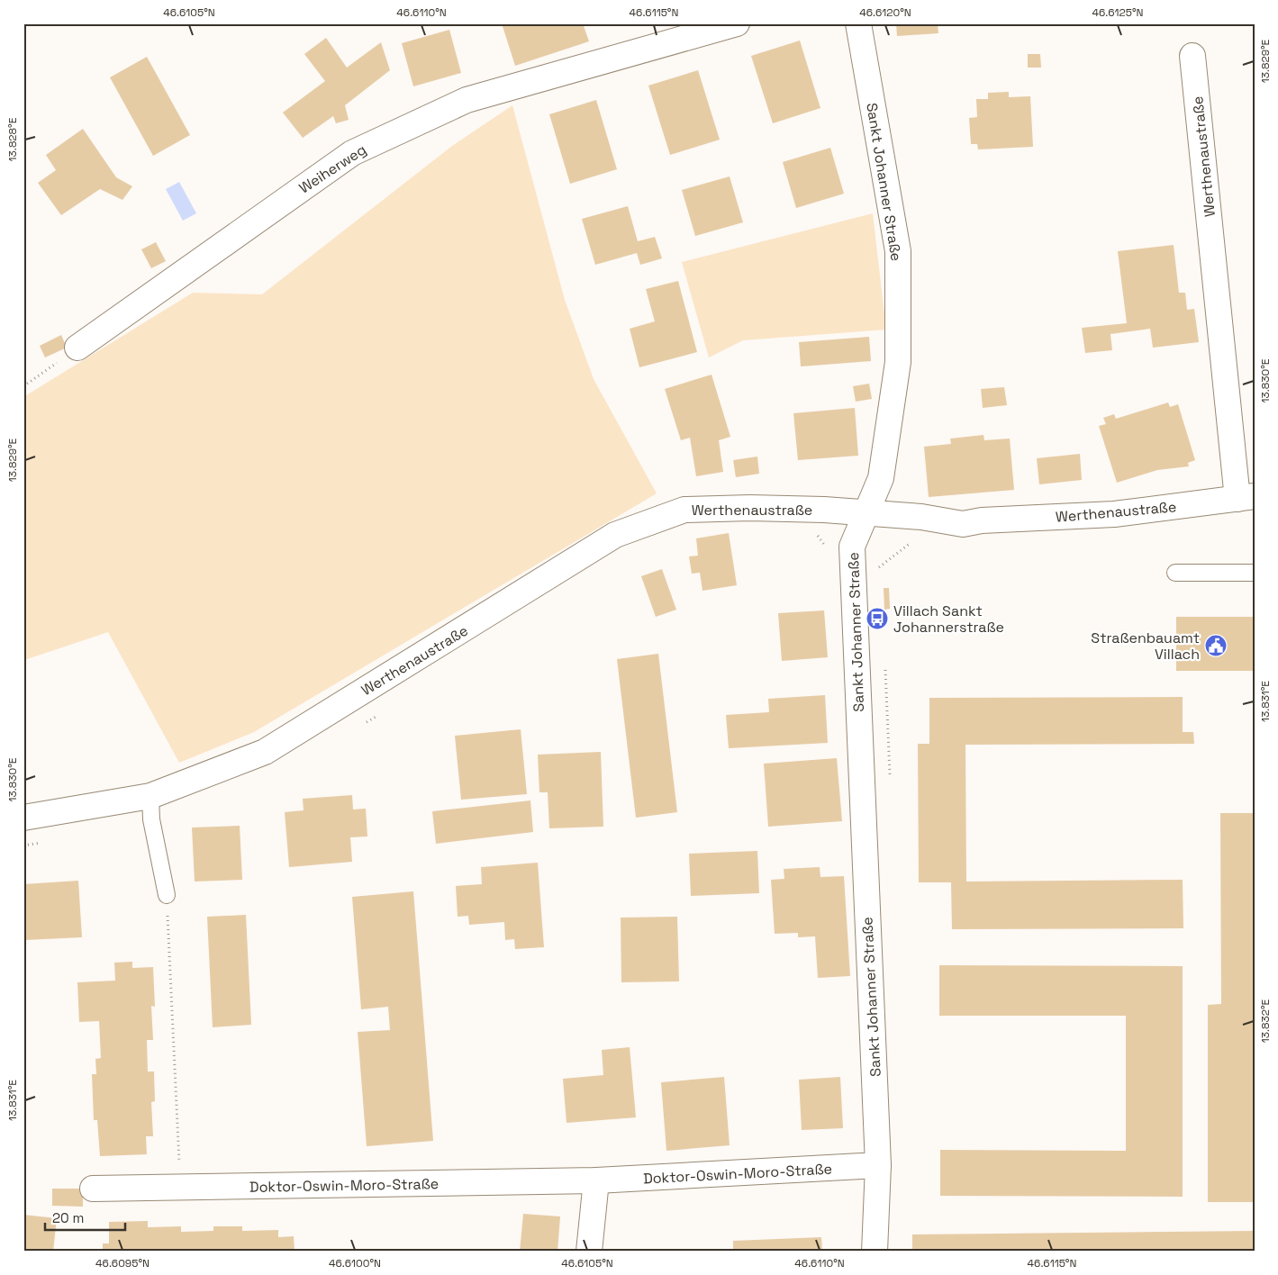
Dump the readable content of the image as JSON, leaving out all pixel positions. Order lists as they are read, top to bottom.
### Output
{
  "streets": {
    "street": [
      "Werthenaustraße",
      "Weiherweg",
      "Sankt Johanner Straße",
      "Doktor-Oswin-Moro-Straße"
    ]
  },
  "crossings": [
    ["Werthenaustraße", "Sankt Johanner Straße"],
    ["Sankt Johanner Straße", "Doktor-Oswin-Moro-Straße"]
  ],
  "places": {
    "bus stop": ["Villach Sankt Johannerstraße"],
    "public building": ["Straßenbauamt Villach"]
  },
  "scale_bar": "20 m",
  "coordinates": [
    "46.6105°N",
    "46.6110°N",
    "46.6115°N",
    "46.6120°N",
    "46.6125°N",
    "13.829°E",
    "13.828°E",
    "13.830°E",
    "13.831°E",
    "13.832°E",
    "46.6095°N",
    "46.6100°N"
  ]
}
